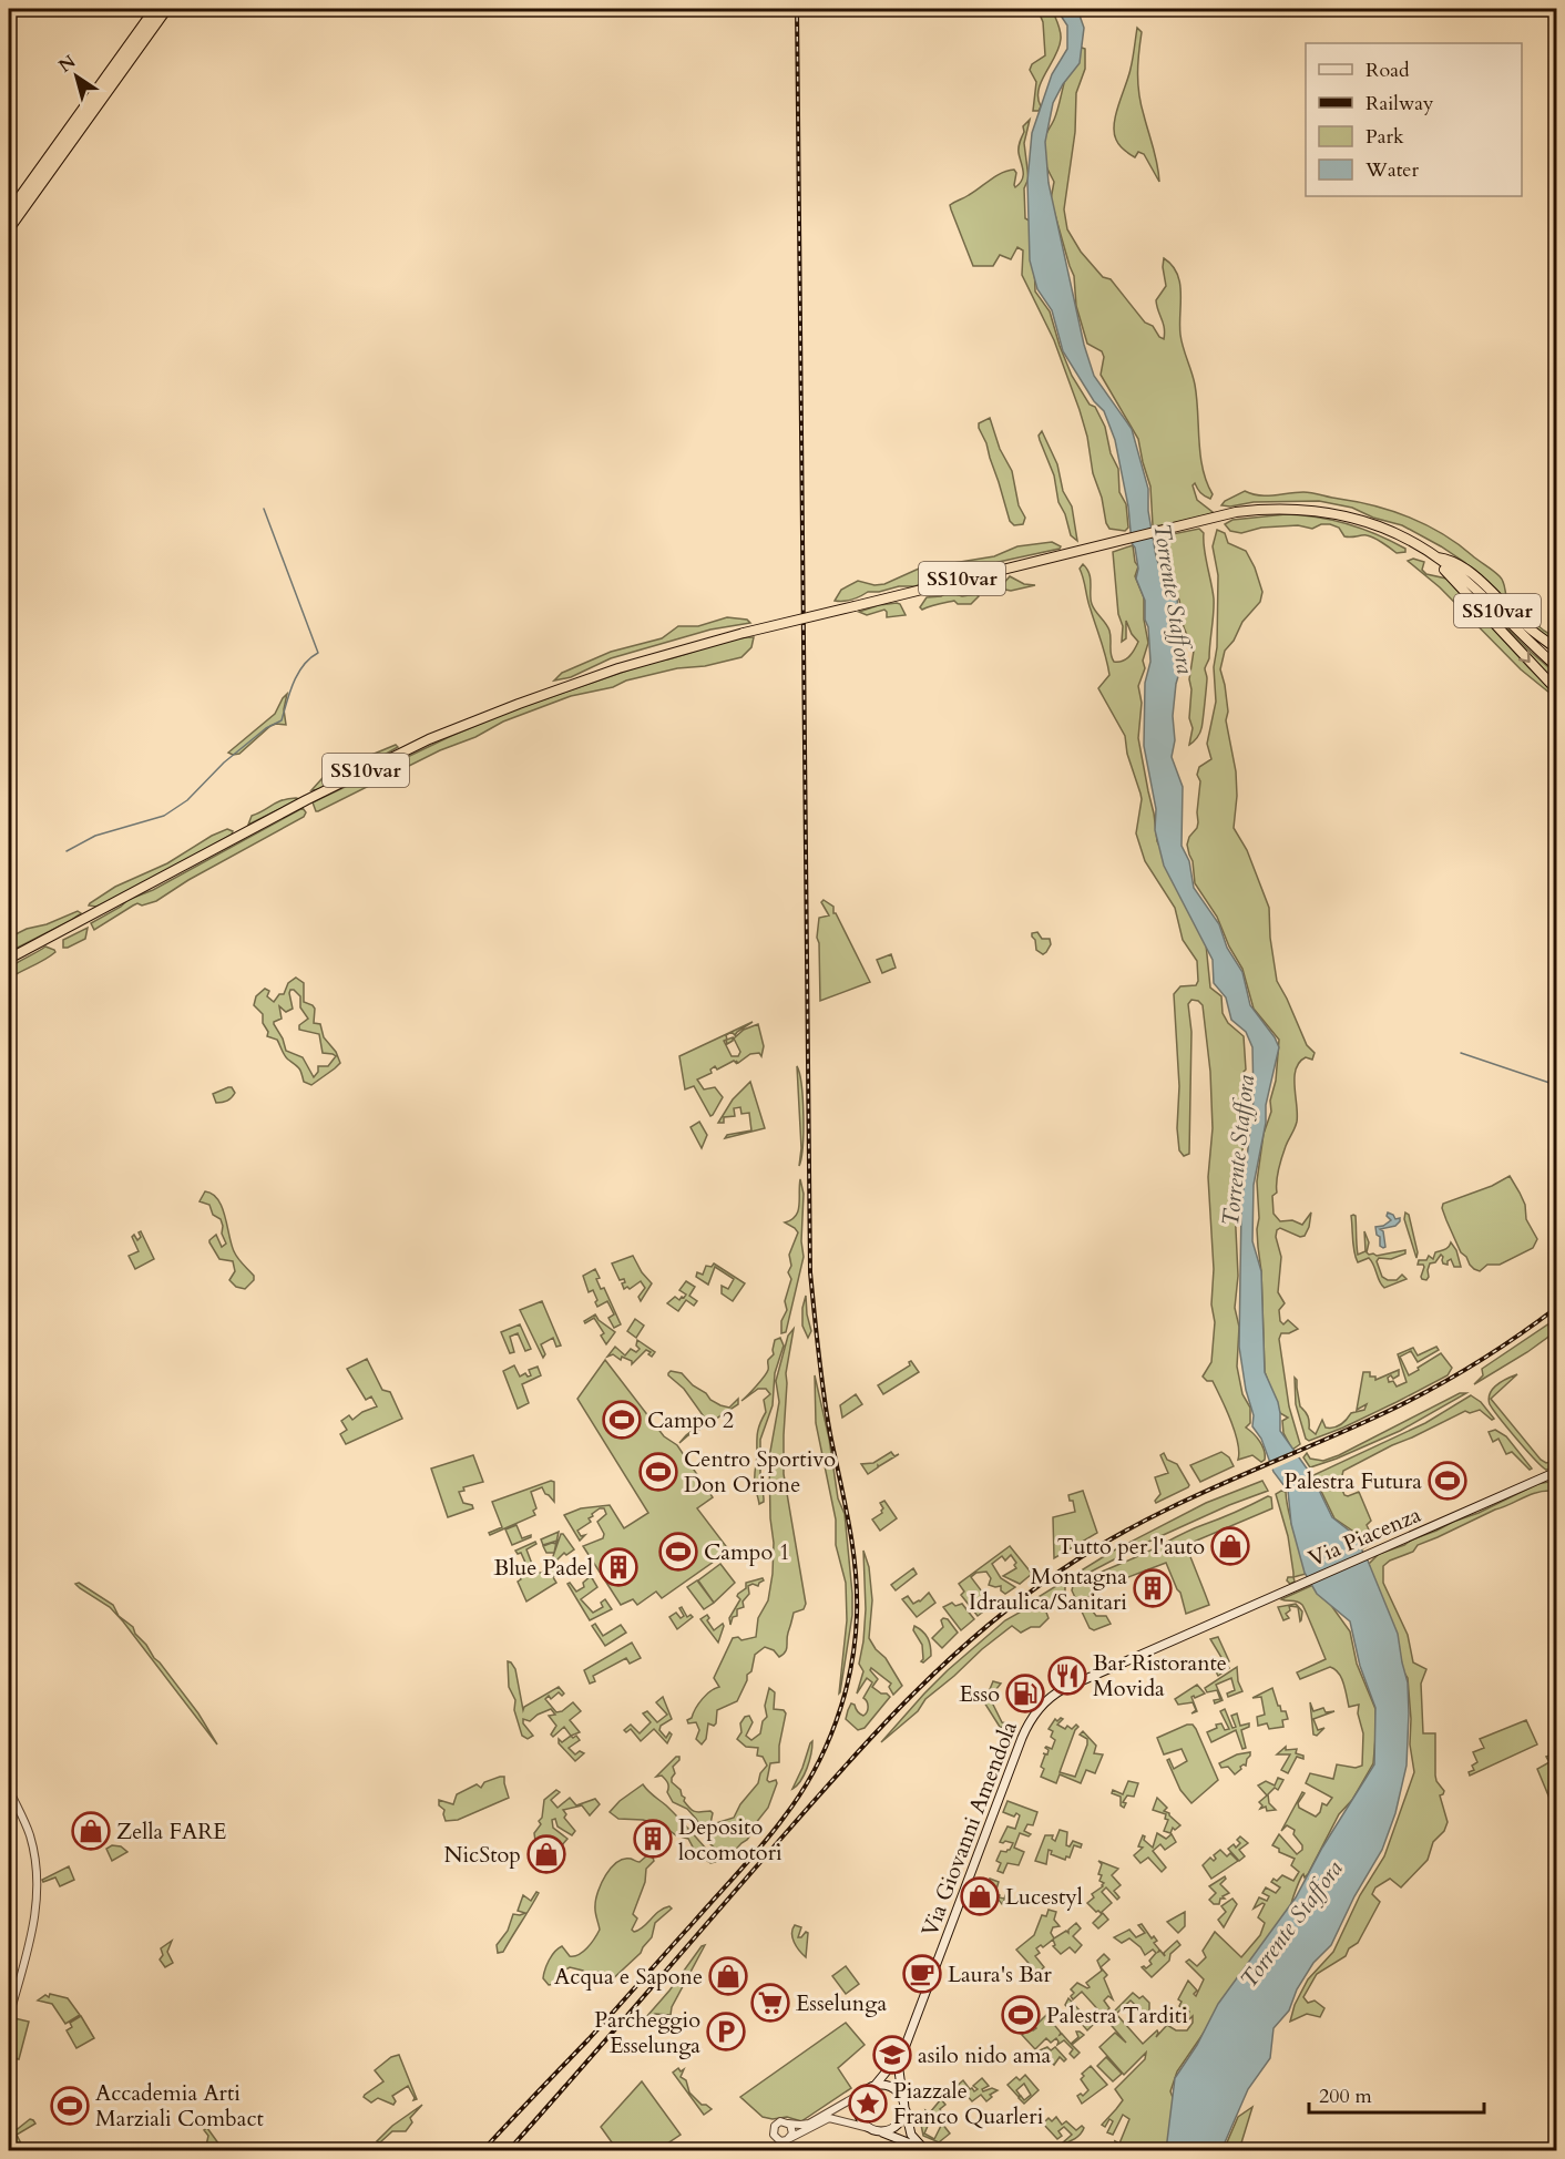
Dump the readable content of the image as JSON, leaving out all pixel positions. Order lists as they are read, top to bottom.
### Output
{
  "streets": {
    "highway": ["SS10var"],
    "main road": ["Via Piacenza", "Via Giovanni Amendola"]
  },
  "crossings": [
    ["Via Piacenza", "Via Giovanni Amendola"]
  ],
  "water": ["Torrente Staffora"],
  "places": {
    "sports": [
      "Campo 2",
      "Centro Sportivo Don Orione",
      "Palestra Futura",
      "Campo 1",
      "Palestra Tarditi",
      "Accademia Arti Marziali Combact"
    ],
    "shop": [
      "Tutto per l'auto",
      "Zella FARE",
      "NicStop",
      "Lucestyl",
      "Acqua e Sapone"
    ],
    "building": ["Blue Padel", "Montagna Idraulica/Sanitari", "Deposito locomotori"],
    "restaurant": ["Bar Ristorante Movida"],
    "fuel station": ["Esso"],
    "cafe": ["Laura's Bar"],
    "supermarket": ["Esselunga"],
    "parking": ["Parcheggio Esselunga"],
    "school or university": ["asilo nido ama"],
    "place": ["Piazzale Franco Quarleri"]
  },
  "legend": [
    "Road",
    "Railway",
    "Park",
    "Water"
  ],
  "scale_bar": "200 m",
  "north": "top left"
}
